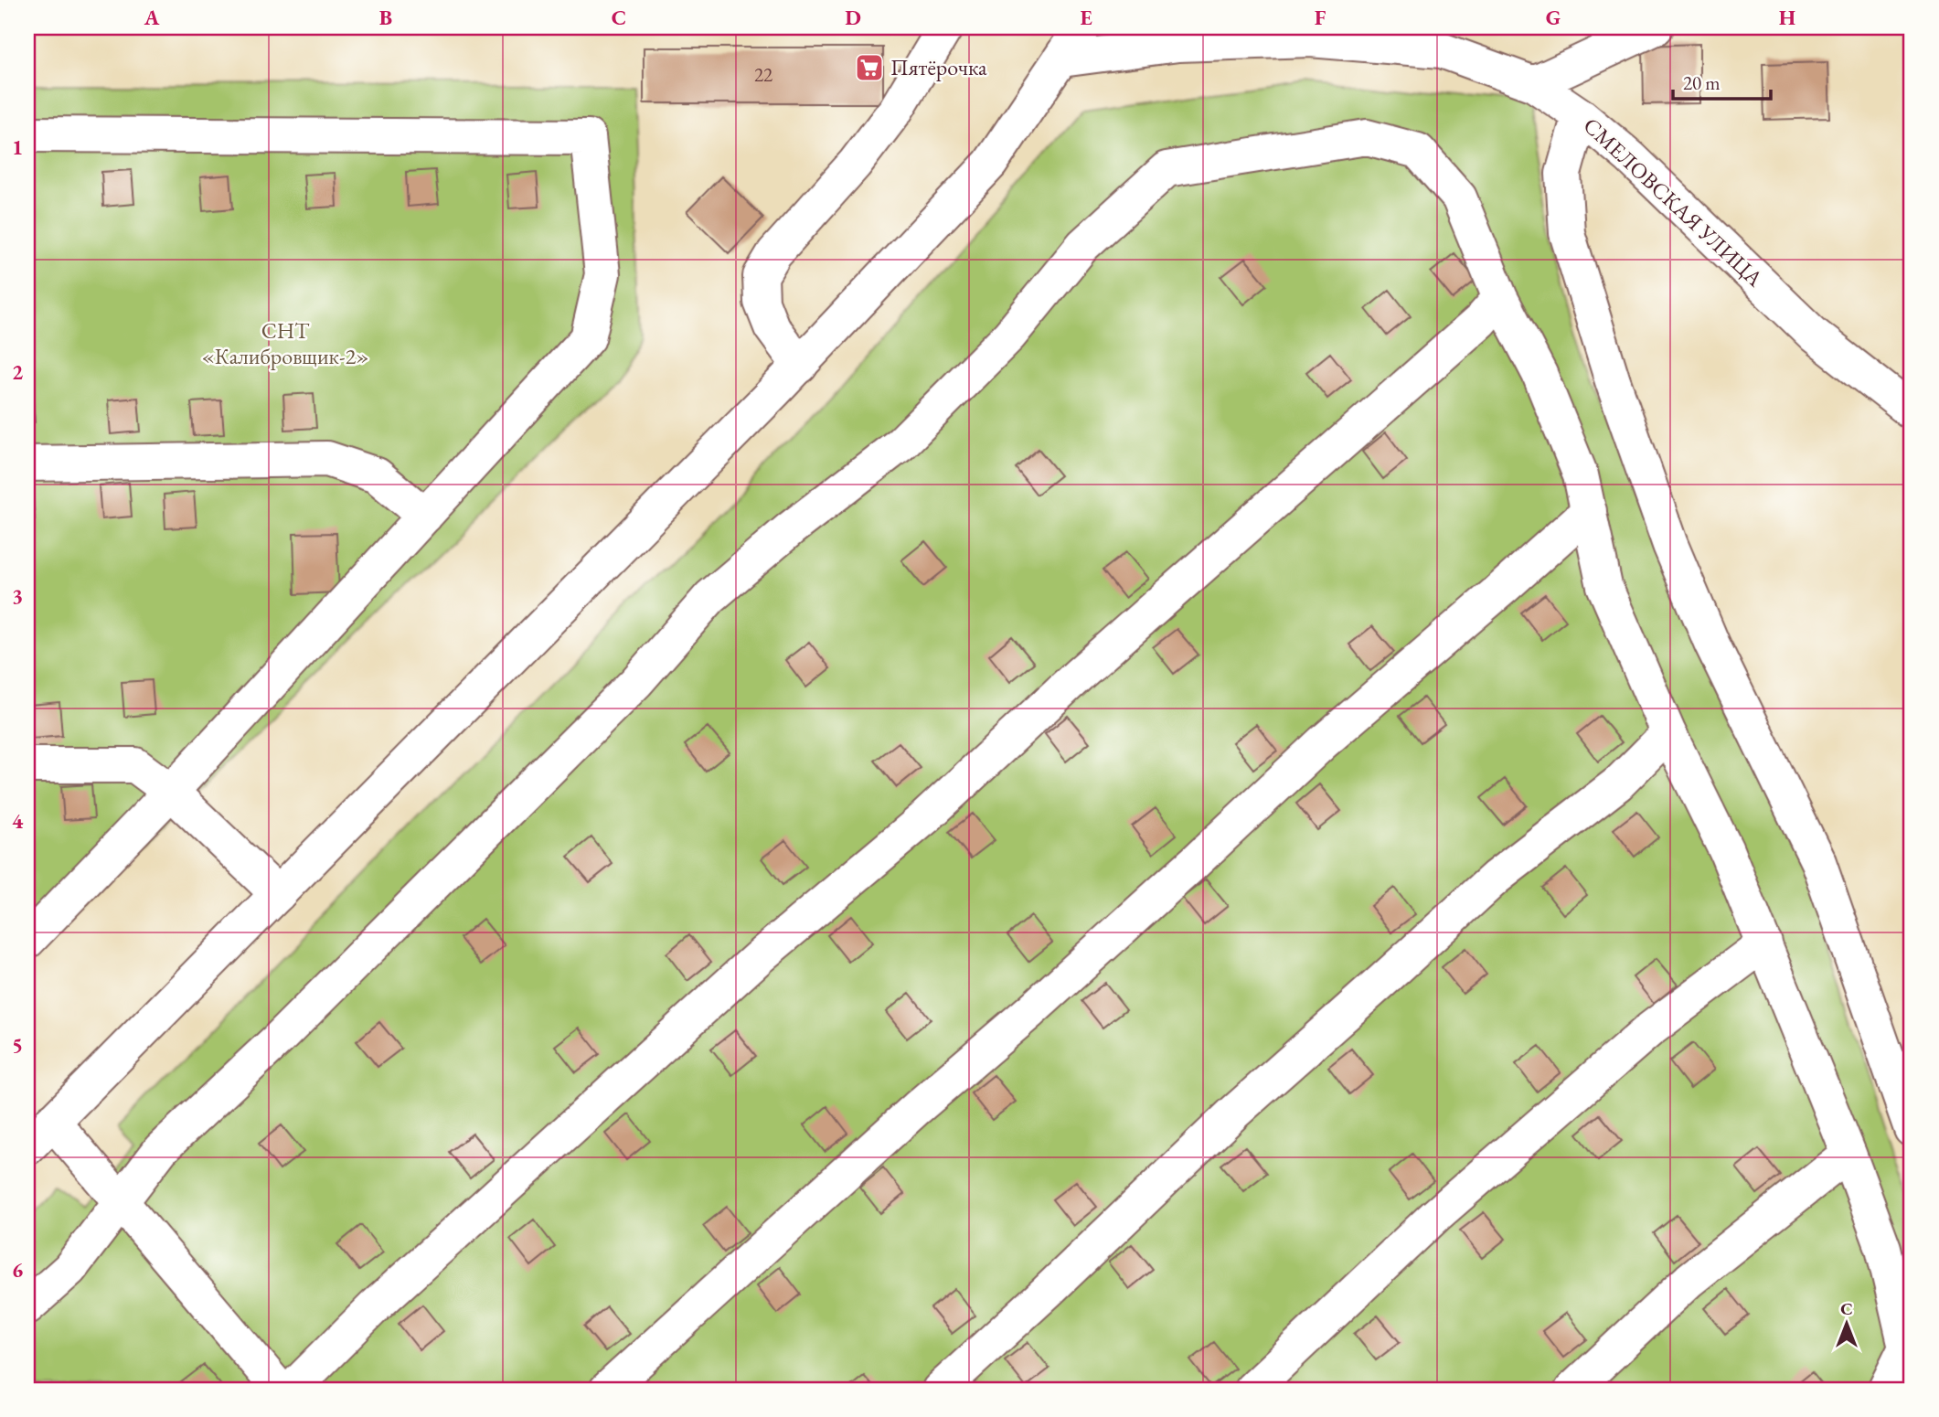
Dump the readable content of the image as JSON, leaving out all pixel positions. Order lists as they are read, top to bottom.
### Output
{
  "streets": {
    "street": ["СМЕЛОВСКАЯ УЛИЦА"]
  },
  "parks": ["СНТ «Калибровщик-2»"],
  "places": {
    "supermarket": ["Пятёрочка"]
  },
  "house_numbers": ["22"],
  "scale_bar": "20 m",
  "north": "top",
  "grid": {
    "columns": [
      "A",
      "B",
      "C",
      "D",
      "E",
      "F",
      "G",
      "H"
    ],
    "rows": [
      "1",
      "2",
      "3",
      "4",
      "5",
      "6"
    ]
  }
}
